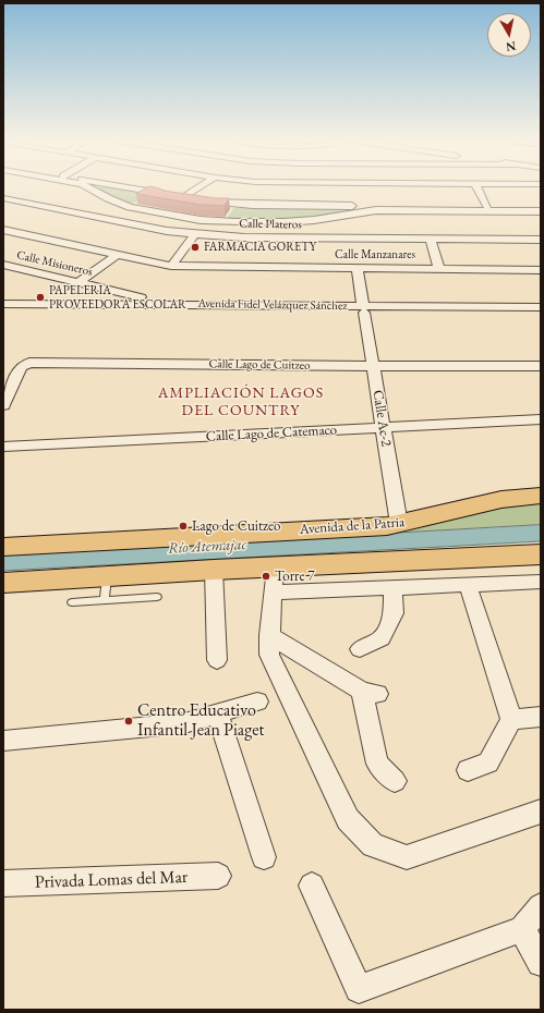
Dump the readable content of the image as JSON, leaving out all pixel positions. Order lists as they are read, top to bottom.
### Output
{
  "streets": {
    "main road": ["Avenida de la Patria"],
    "street": [
      "Calle Plateros",
      "Calle Manzanares",
      "Calle Misioneros",
      "Avenida Fidel Velázquez Sánchez",
      "Calle Lago de Cuitzeo",
      "Calle Ac-2",
      "Calle Lago de Catemaco",
      "Privada Lomas del Mar"
    ]
  },
  "crossings": [
    ["Calle Manzanares", "Calle Ac-2"],
    ["Calle Misioneros", "Avenida Fidel Velázquez Sánchez"],
    ["Avenida Fidel Velázquez Sánchez", "Calle Ac-2"],
    ["Calle Lago de Cuitzeo", "Calle Ac-2"],
    ["Calle Ac-2", "Calle Lago de Catemaco"],
    ["Calle Ac-2", "Avenida de la Patria"]
  ],
  "districts": ["AMPLIACIÓN LAGOS DEL COUNTRY"],
  "water": ["Río Atemajac"],
  "places": [
    "FARMACIA GORETY",
    "PAPELERIA PROVEEDORA ESCOLAR",
    "Lago de Cuitzeo",
    "Torre 7",
    "Centro Educativo Infantil Jean Piaget"
  ],
  "north": "bottom"
}
